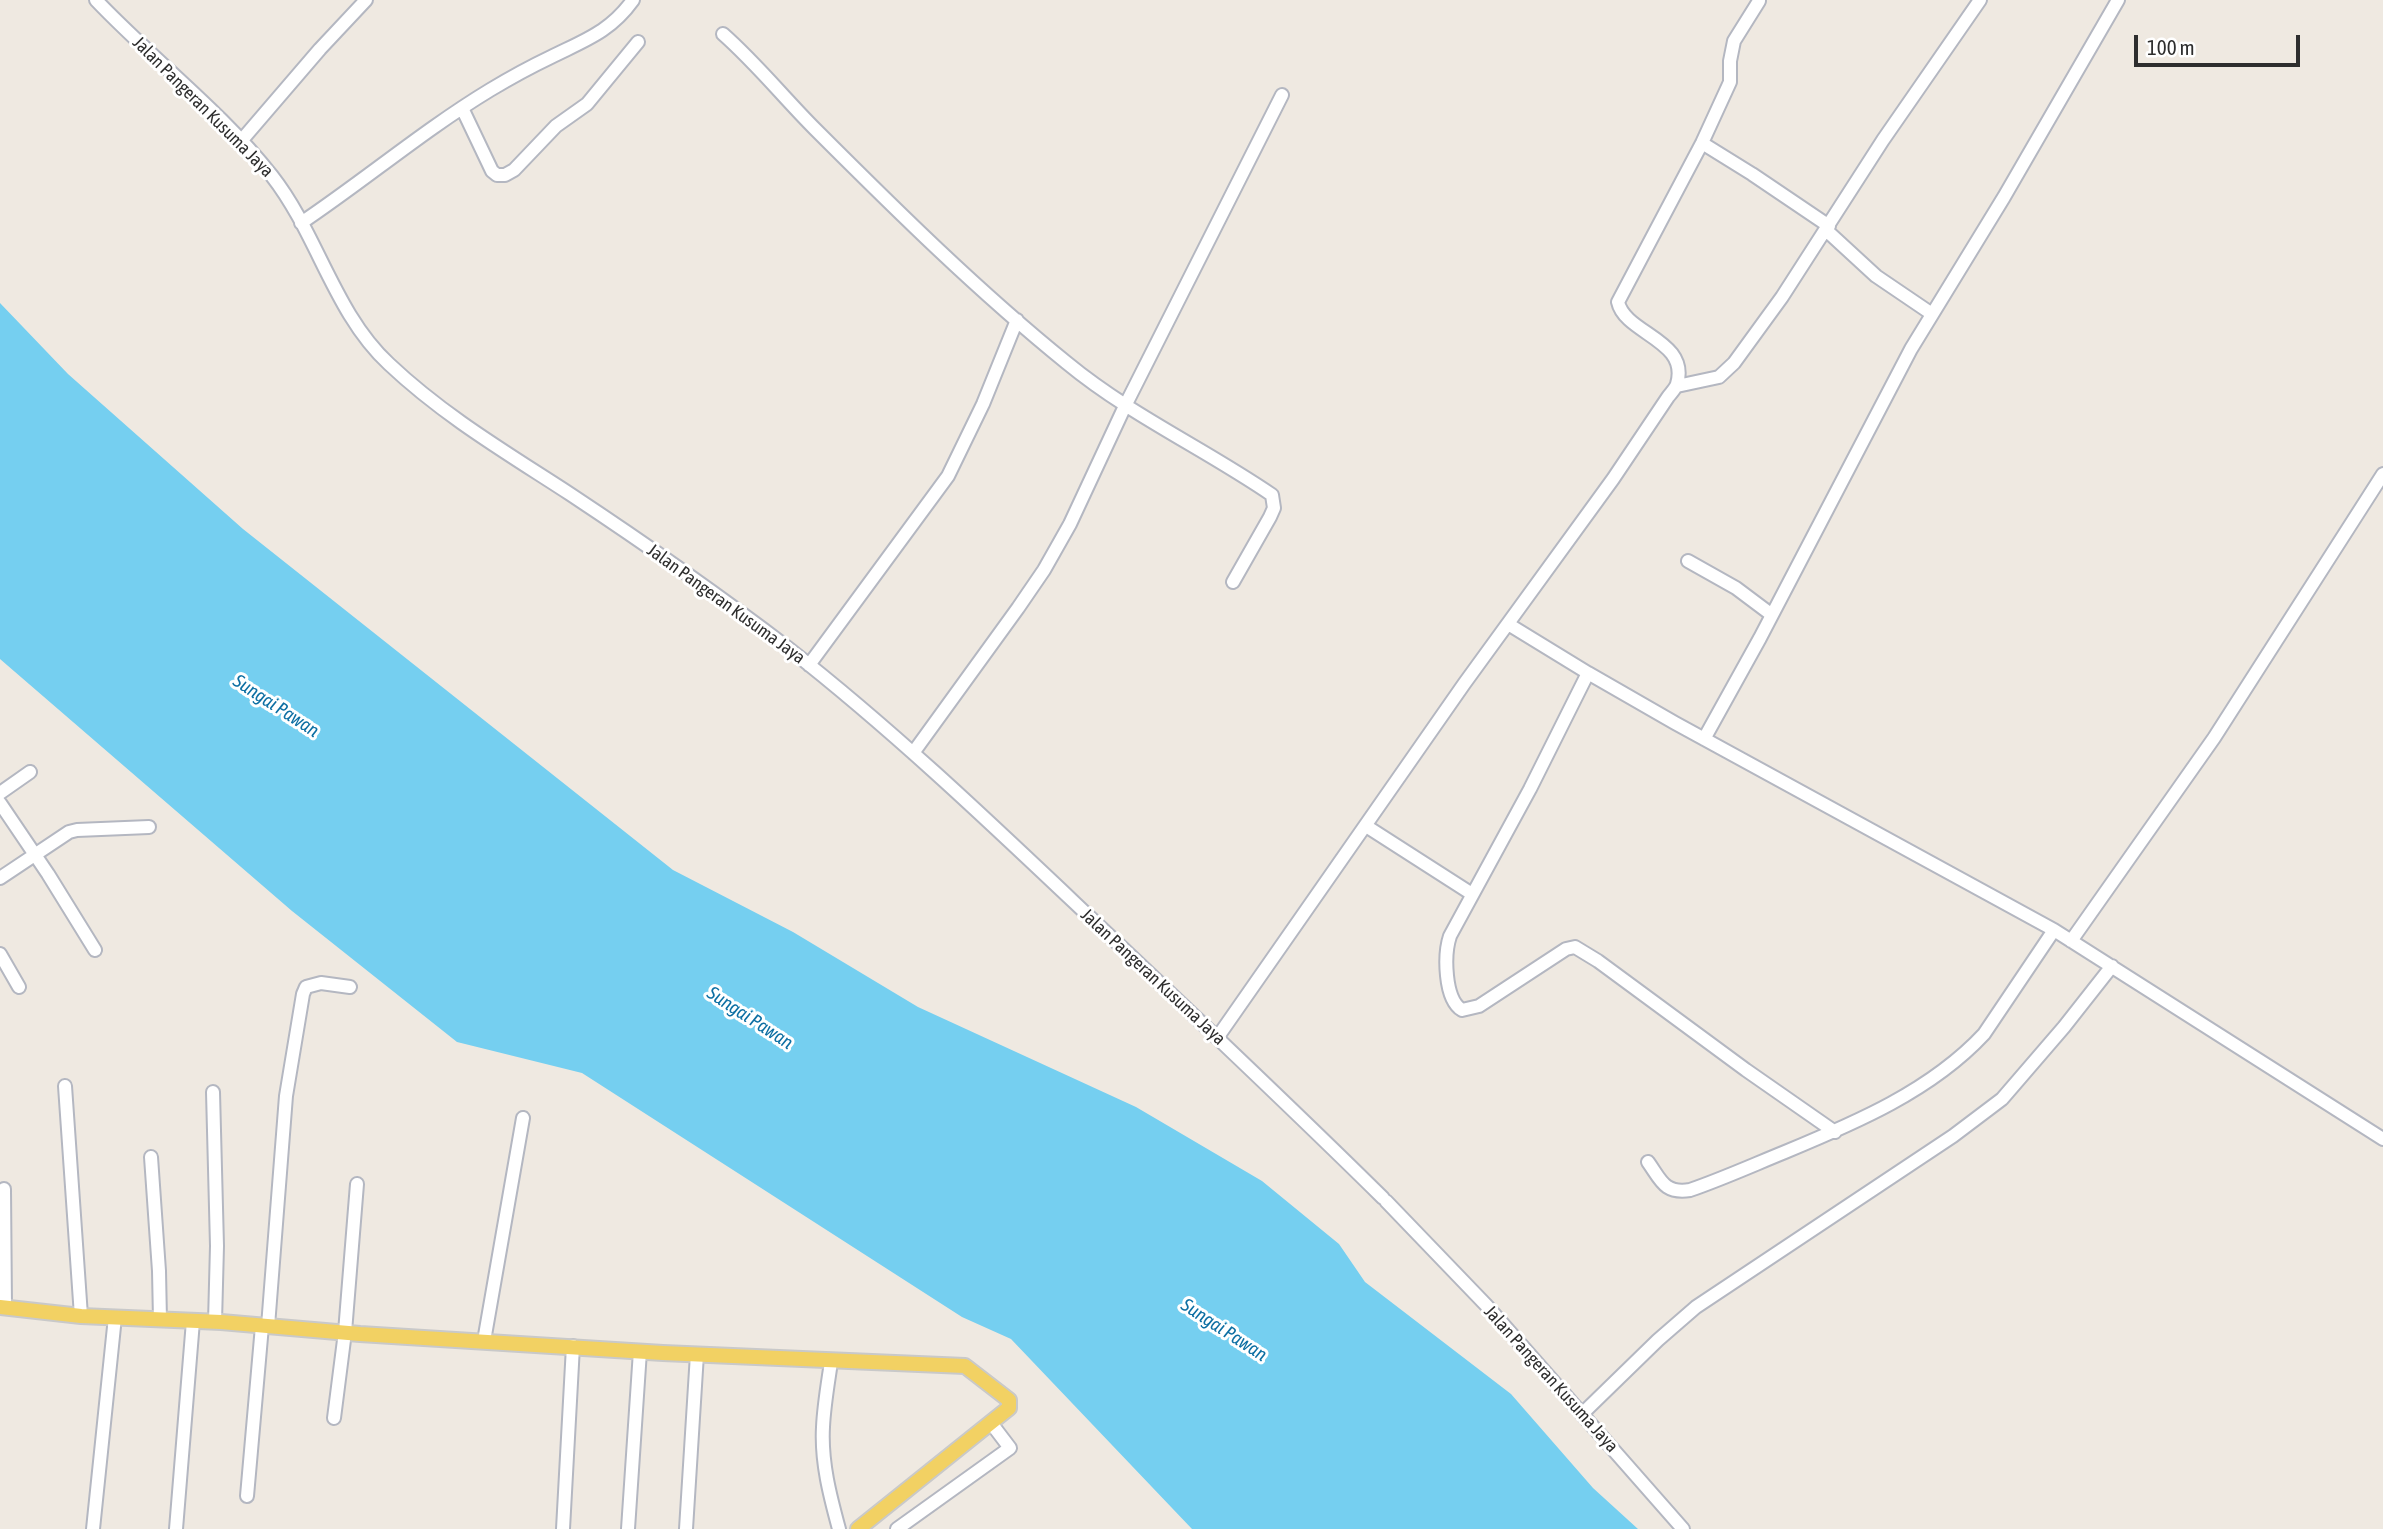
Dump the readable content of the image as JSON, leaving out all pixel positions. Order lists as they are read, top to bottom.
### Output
{
  "streets": {
    "street": ["Jalan Pangeran Kusuma Jaya"]
  },
  "water": ["Sungai Pawan"],
  "scale_bar": "100 m"
}
